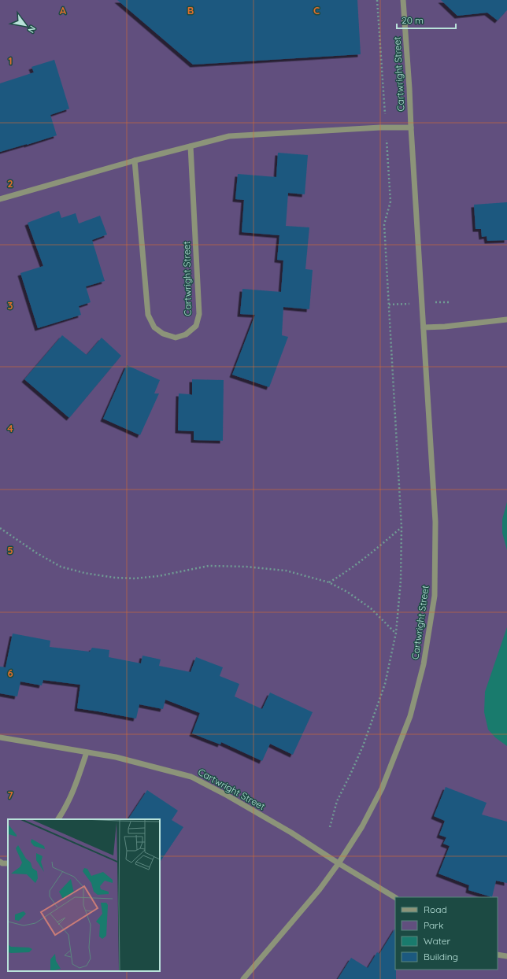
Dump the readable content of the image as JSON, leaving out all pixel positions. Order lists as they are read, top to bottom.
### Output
{
  "streets": {
    "street": ["Cartwright Street"]
  },
  "legend": [
    "Road",
    "Park",
    "Water",
    "Building"
  ],
  "scale_bar": "20 m",
  "north": "bottom right",
  "grid": {
    "columns": ["A", "B", "C"],
    "rows": [
      "1",
      "2",
      "3",
      "4",
      "5",
      "6",
      "7"
    ]
  }
}
